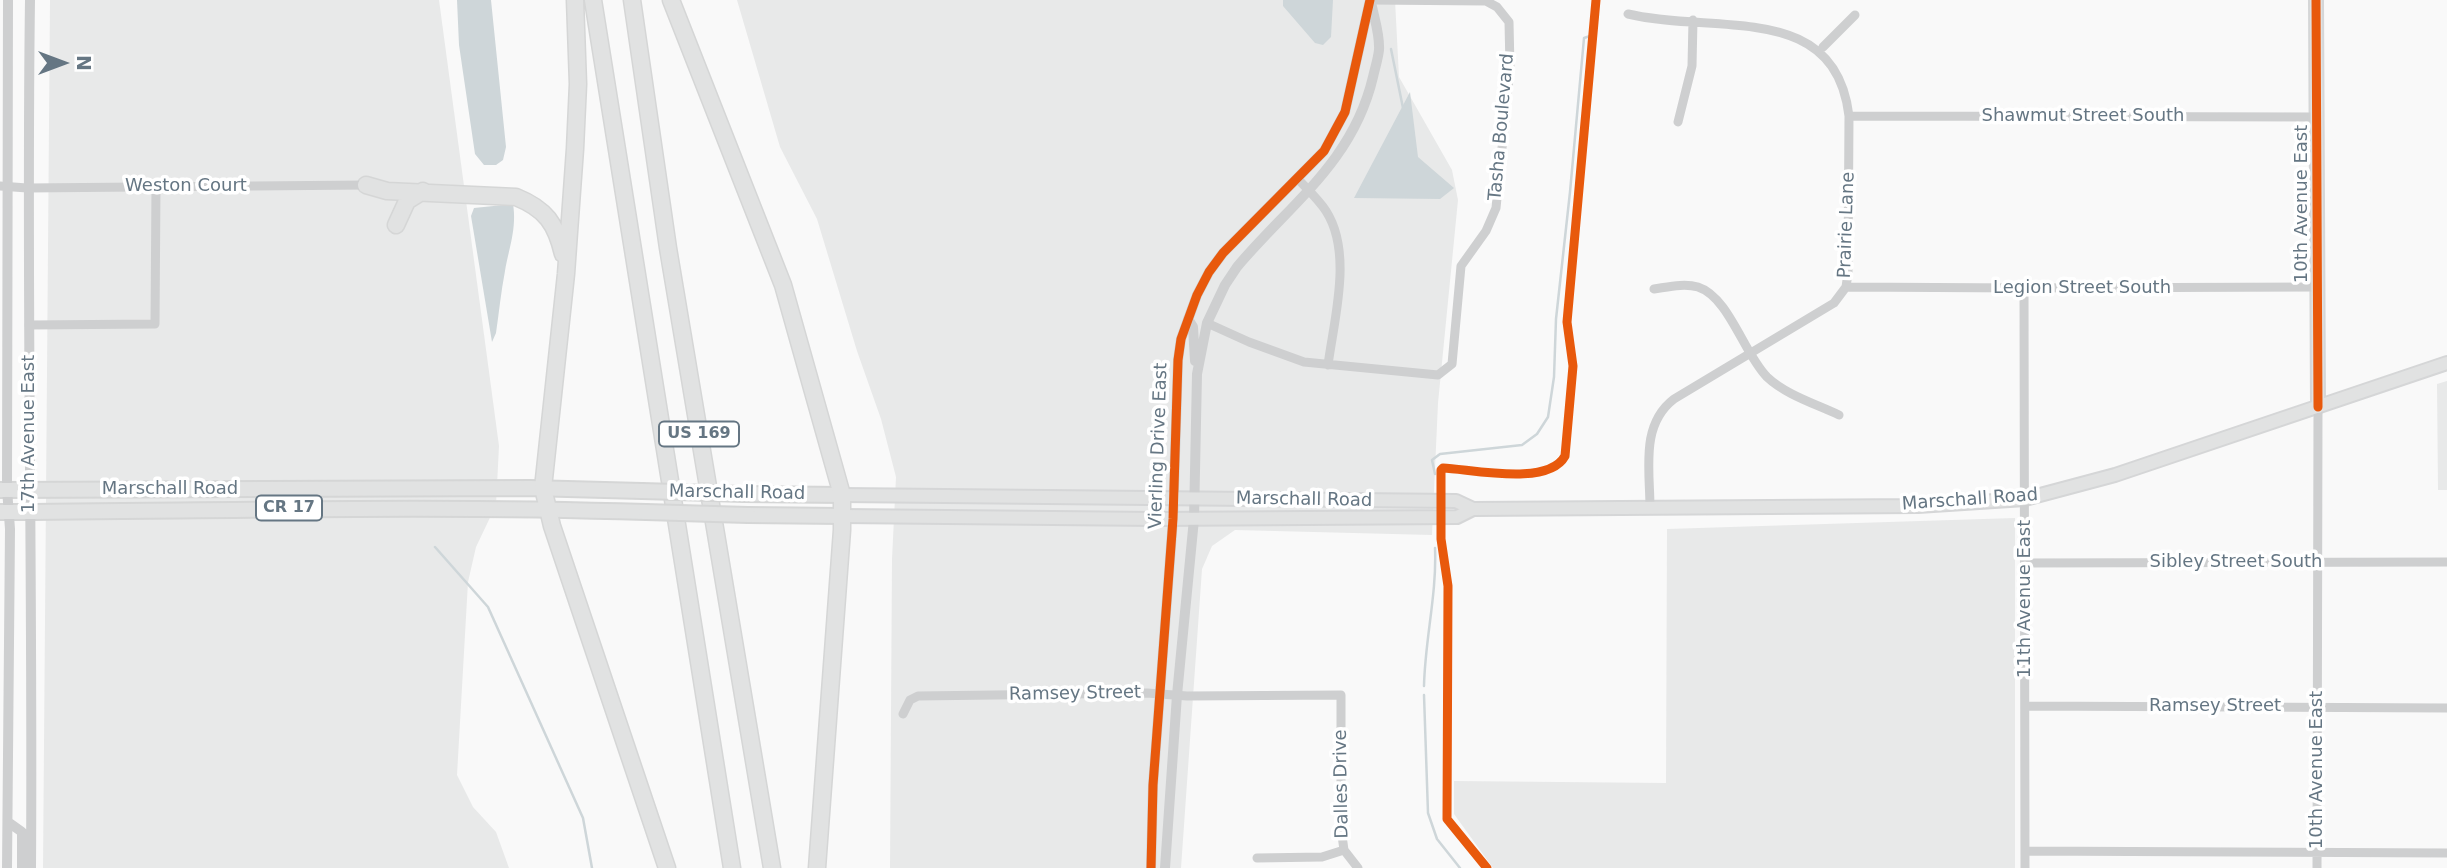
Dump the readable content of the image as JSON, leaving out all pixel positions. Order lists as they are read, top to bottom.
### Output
{
  "streets": {
    "highway": ["US 169", "Marschall Road", "CR 17"],
    "main road": ["10th Avenue East"],
    "street": [
      "Shawmut Street South",
      "Tasha Boulevard",
      "Weston Court",
      "Prairie Lane",
      "Legion Street South",
      "17th Avenue East",
      "Vierling Drive East",
      "Sibley Street South",
      "11th Avenue East",
      "Ramsey Street",
      "Dalles Drive"
    ]
  },
  "crossings": [
    ["Shawmut Street South", "10th Avenue East"],
    ["Shawmut Street South", "Prairie Lane"],
    ["Tasha Boulevard", "Vierling Drive East"],
    ["Weston Court", "17th Avenue East"],
    ["10th Avenue East", "Legion Street South"],
    ["10th Avenue East", "Marschall Road"],
    ["10th Avenue East", "Sibley Street South"],
    ["10th Avenue East", "Ramsey Street"],
    ["Prairie Lane", "Legion Street South"],
    ["Prairie Lane", "Marschall Road"],
    ["Legion Street South", "11th Avenue East"],
    ["17th Avenue East", "Marschall Road"],
    ["Vierling Drive East", "Marschall Road"],
    ["Vierling Drive East", "Ramsey Street"],
    ["Marschall Road", "11th Avenue East"],
    ["Sibley Street South", "11th Avenue East"],
    ["11th Avenue East", "Ramsey Street"],
    ["Ramsey Street", "Dalles Drive"]
  ],
  "north": "right"
}
